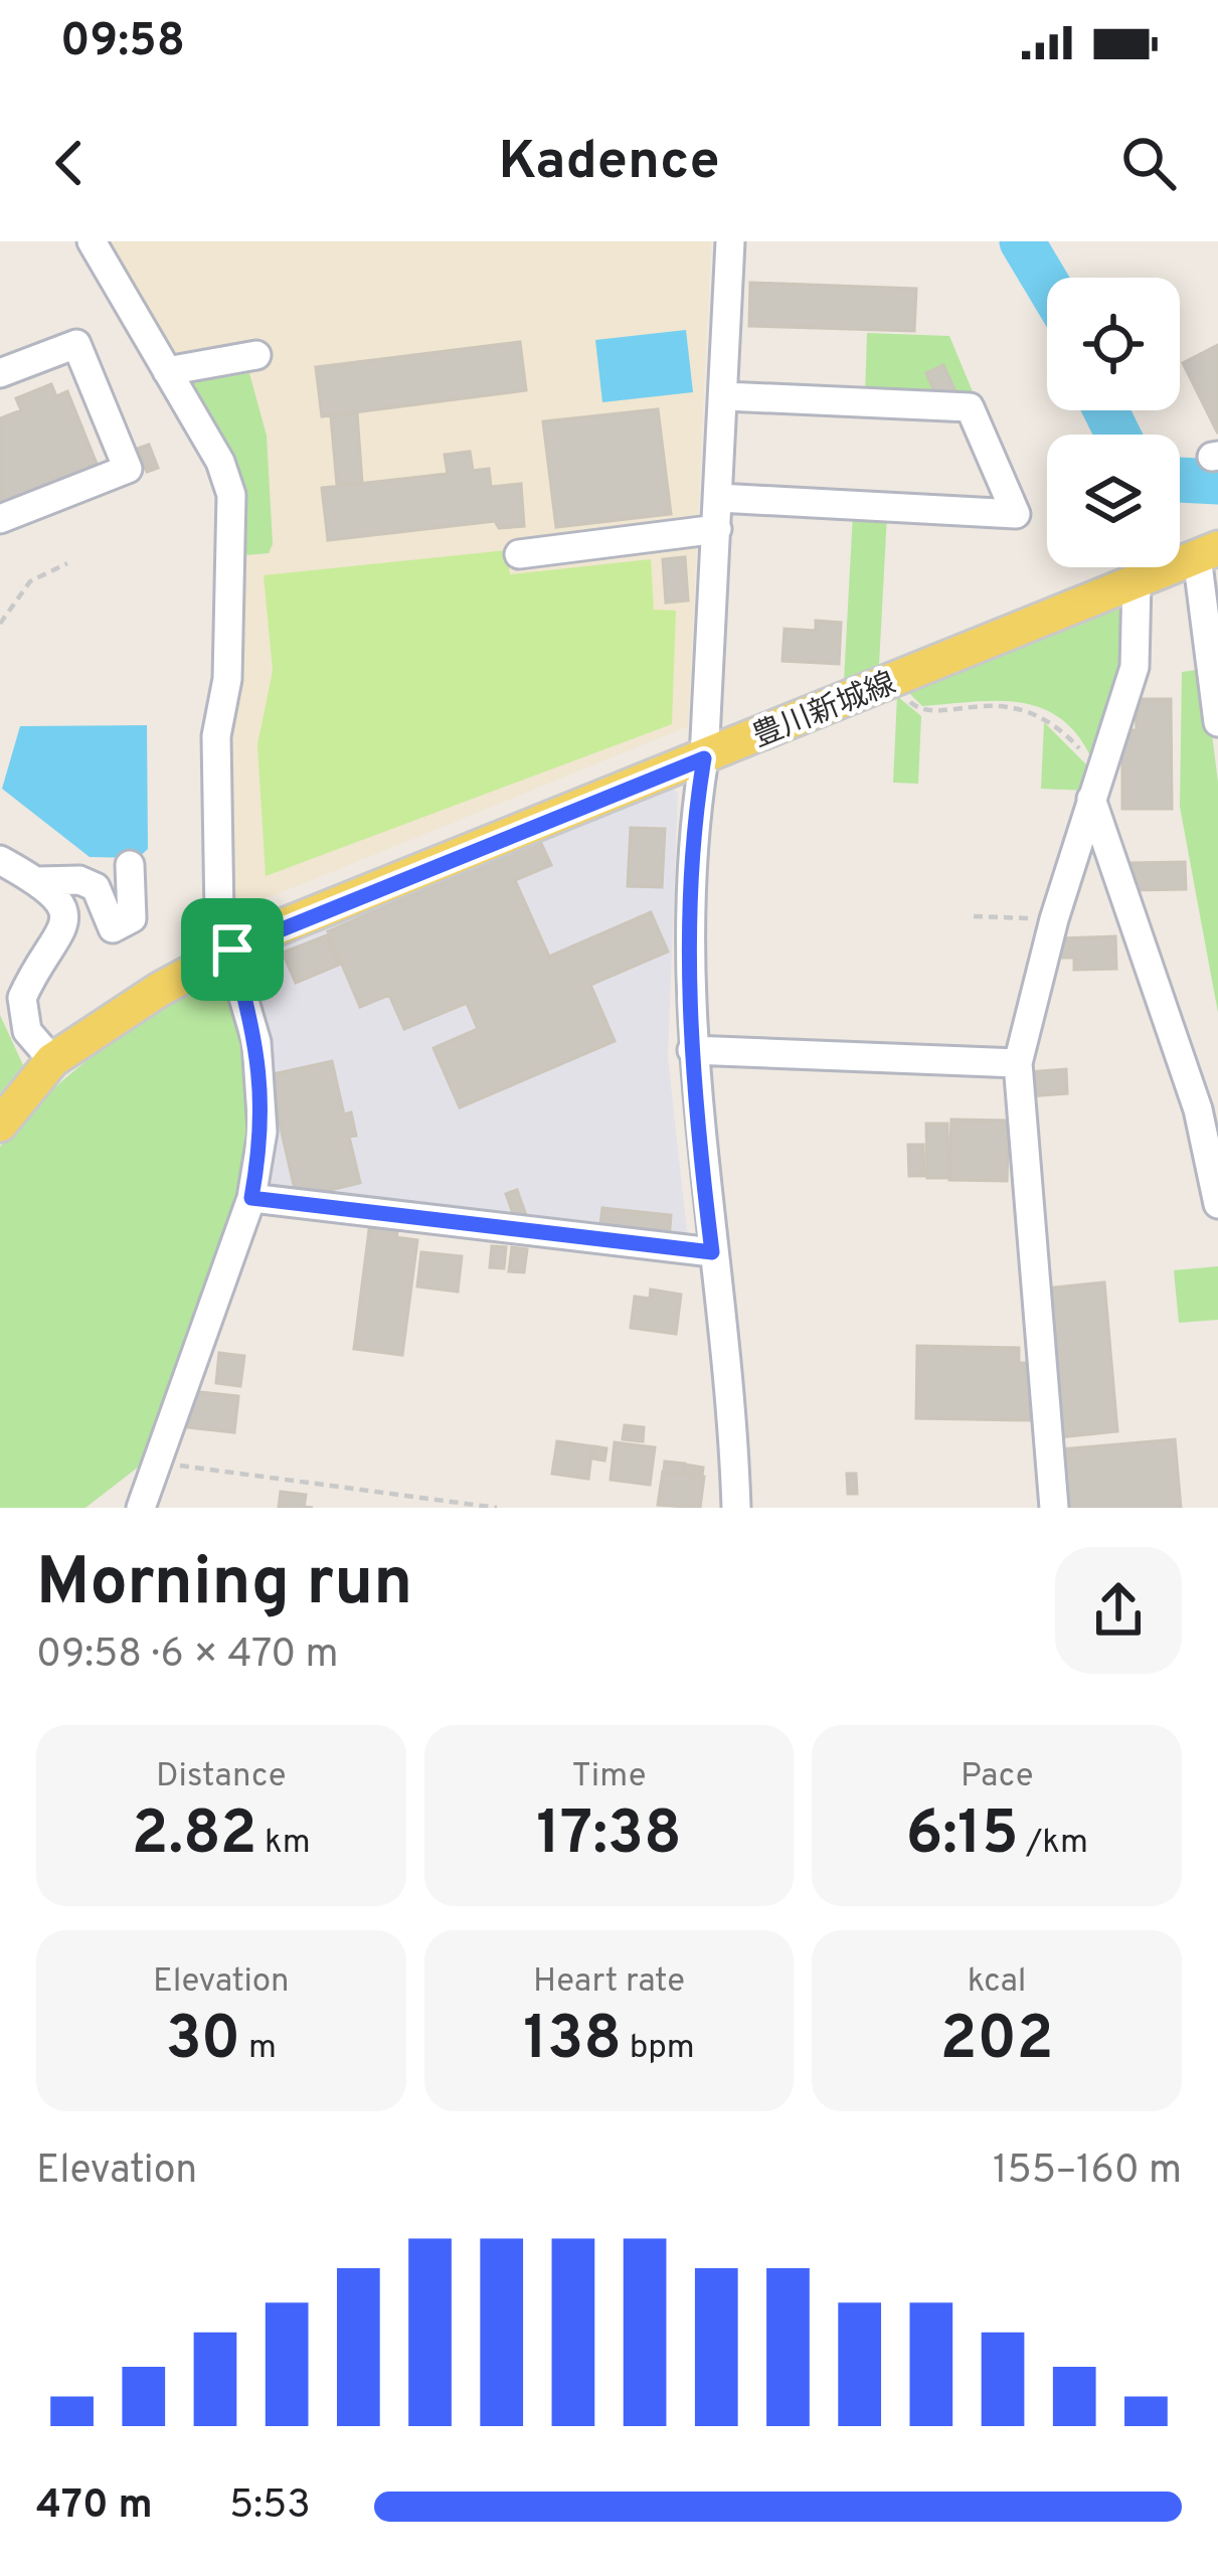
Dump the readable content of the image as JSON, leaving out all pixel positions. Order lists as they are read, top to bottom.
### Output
{
  "streets": {
    "main road": ["豊川新城線"]
  },
  "page": {
    "status": "09:58",
    "header": "Kadence",
    "heading": ["Morning run", "09:58 · 6 × 470 m"],
    "stats": [
      ["Distance", "2.82 km"],
      ["Time", "17:38"],
      ["Pace", "6:15 /km"],
      ["Elevation", "30 m"],
      ["Heart rate", "138 bpm"],
      ["kcal", "202"]
    ],
    "chart": ["Elevation", "155–160 m"],
    "list": [
      {
        "name": "470 m",
        "note": "5:53"
      }
    ]
  }
}
